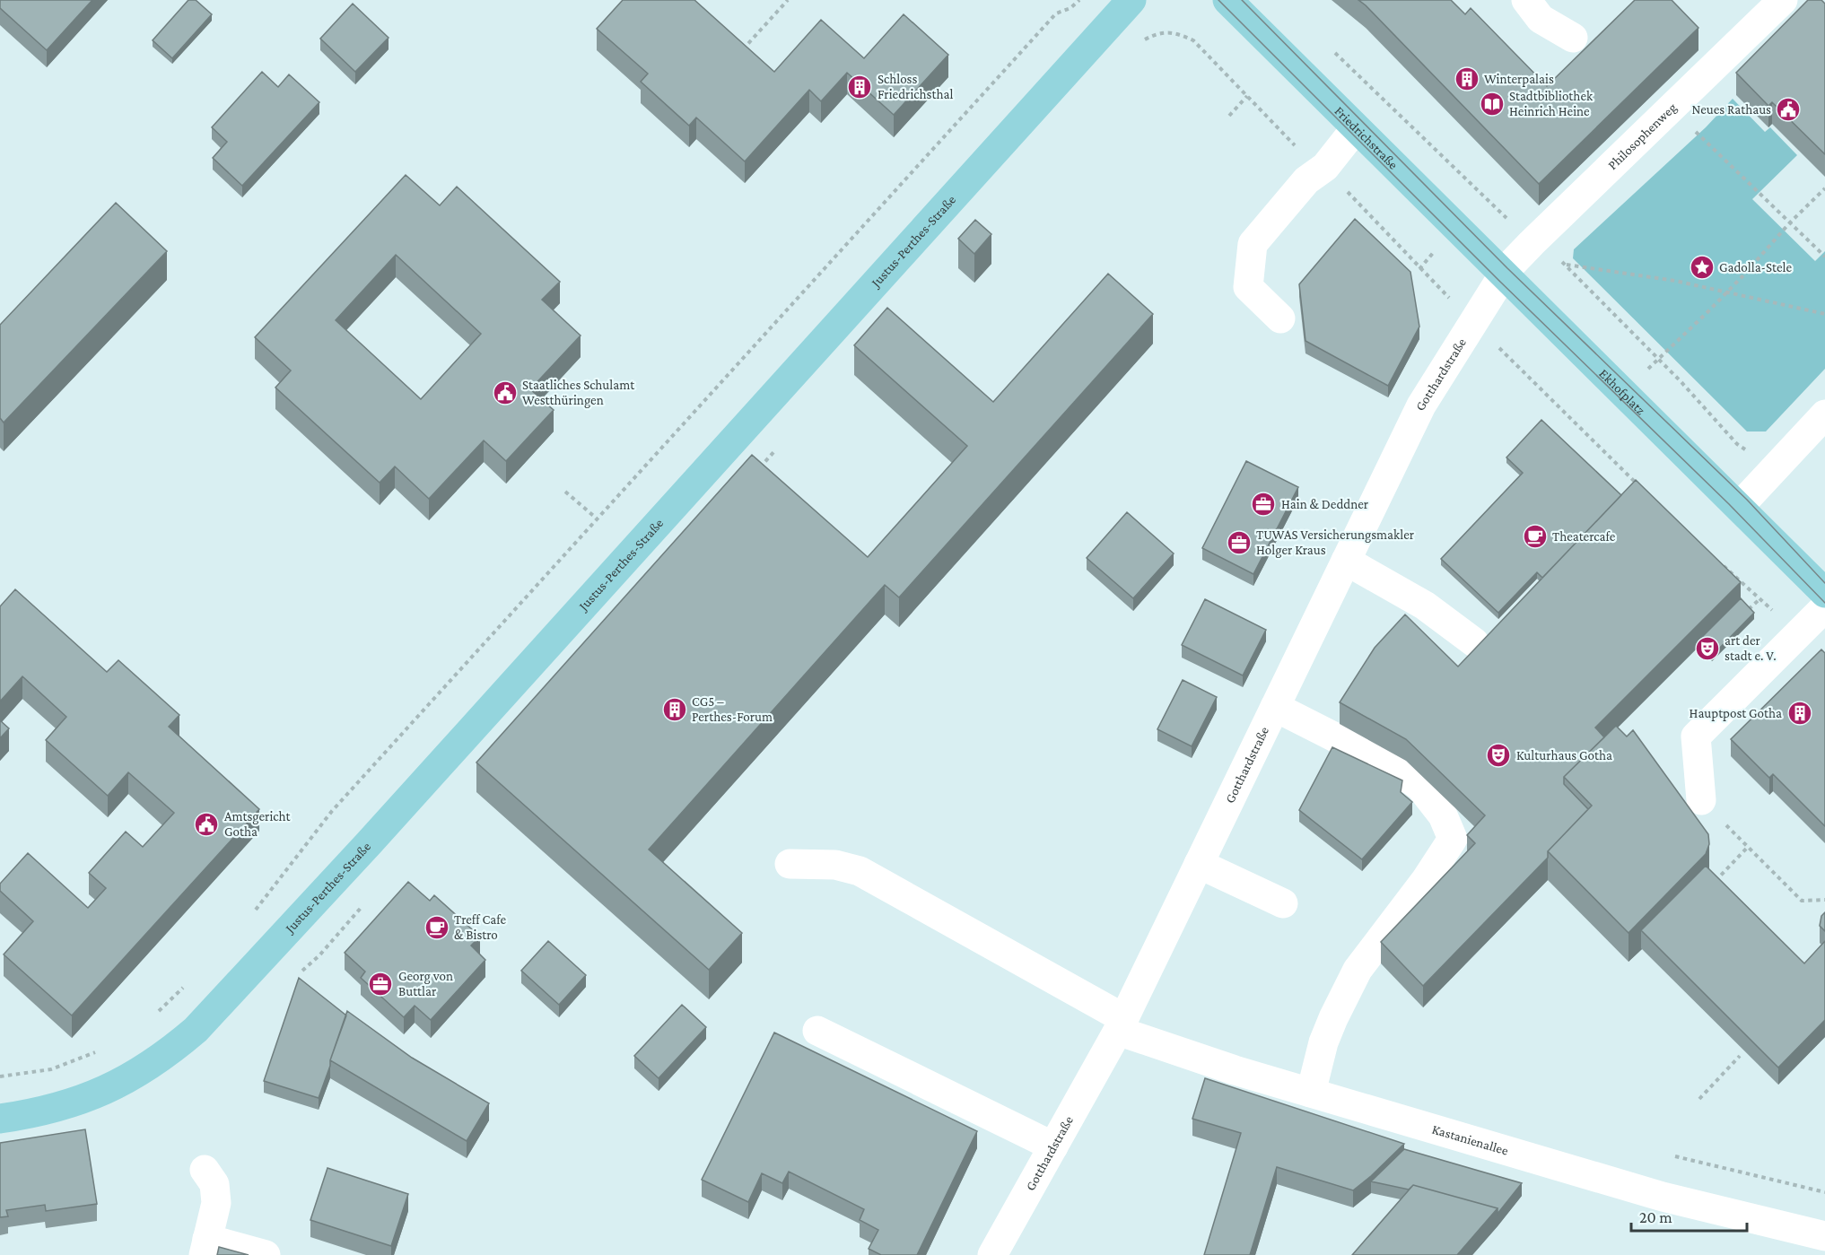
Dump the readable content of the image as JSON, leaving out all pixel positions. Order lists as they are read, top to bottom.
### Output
{
  "streets": {
    "main road": ["Friedrichstraße", "Justus-Perthes-Straße", "Ekhofplatz"],
    "street": ["Philosophenweg", "Gotthardstraße", "Kastanienallee"]
  },
  "crossings": [
    ["Philosophenweg", "Friedrichstraße"],
    ["Philosophenweg", "Gotthardstraße"],
    ["Philosophenweg", "Ekhofplatz"],
    ["Friedrichstraße", "Gotthardstraße"],
    ["Friedrichstraße", "Ekhofplatz"],
    ["Gotthardstraße", "Ekhofplatz"],
    ["Gotthardstraße", "Kastanienallee"]
  ],
  "places": {
    "building": [
      "Winterpalais",
      "Schloss Friedrichsthal",
      "CG5 – Perthes-Forum",
      "Hauptpost Gotha"
    ],
    "library": ["Stadtbibliothek Heinrich Heine"],
    "public building": ["Neues Rathaus", "Staatliches Schulamt Westthüringen", "Amtsgericht Gotha"],
    "place": ["Gadolla-Stele"],
    "office": ["Hain & Deddner", "TUWAS Versicherungsmakler Holger Kraus", "Georg von Buttlar"],
    "cafe": ["Theatercafe", "Treff Cafe & Bistro"],
    "theatre": ["art der stadt e. V.", "Kulturhaus Gotha"]
  },
  "scale_bar": "20 m"
}
